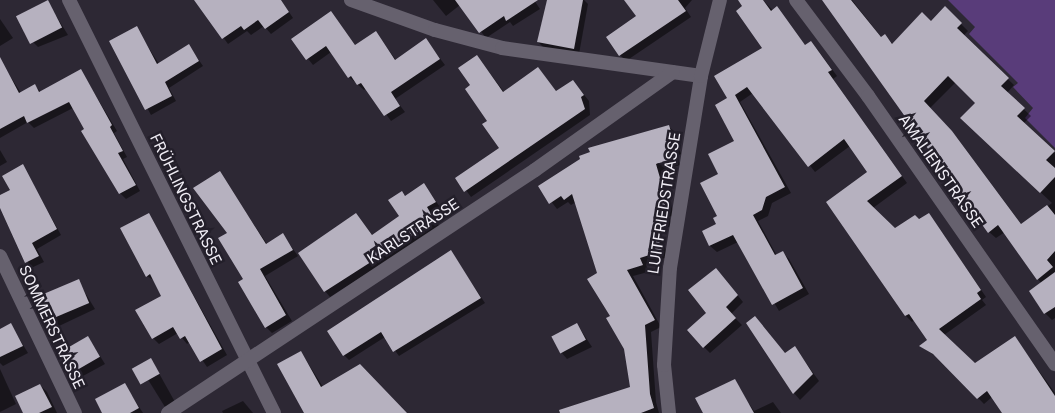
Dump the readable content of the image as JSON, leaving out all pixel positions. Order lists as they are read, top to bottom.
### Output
{
  "streets": {
    "street": [
      "AMALIENSTRASSE",
      "FRÜHLINGSTRASSE",
      "LUITFRIEDSTRASSE",
      "KARLSTRASSE",
      "SOMMERSTRASSE"
    ]
  },
  "crossings": [
    ["FRÜHLINGSTRASSE", "KARLSTRASSE"]
  ]
}
